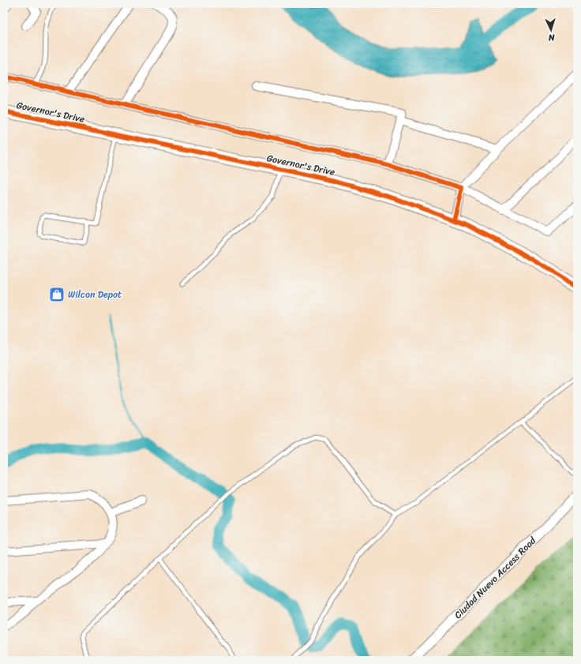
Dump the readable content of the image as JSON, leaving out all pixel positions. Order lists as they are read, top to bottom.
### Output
{
  "streets": {
    "main road": ["Governor's Drive"],
    "street": ["Ciudad Nuevo Access Road"]
  },
  "places": {
    "shop": ["Wilcon Depot"]
  },
  "north": "bottom"
}
